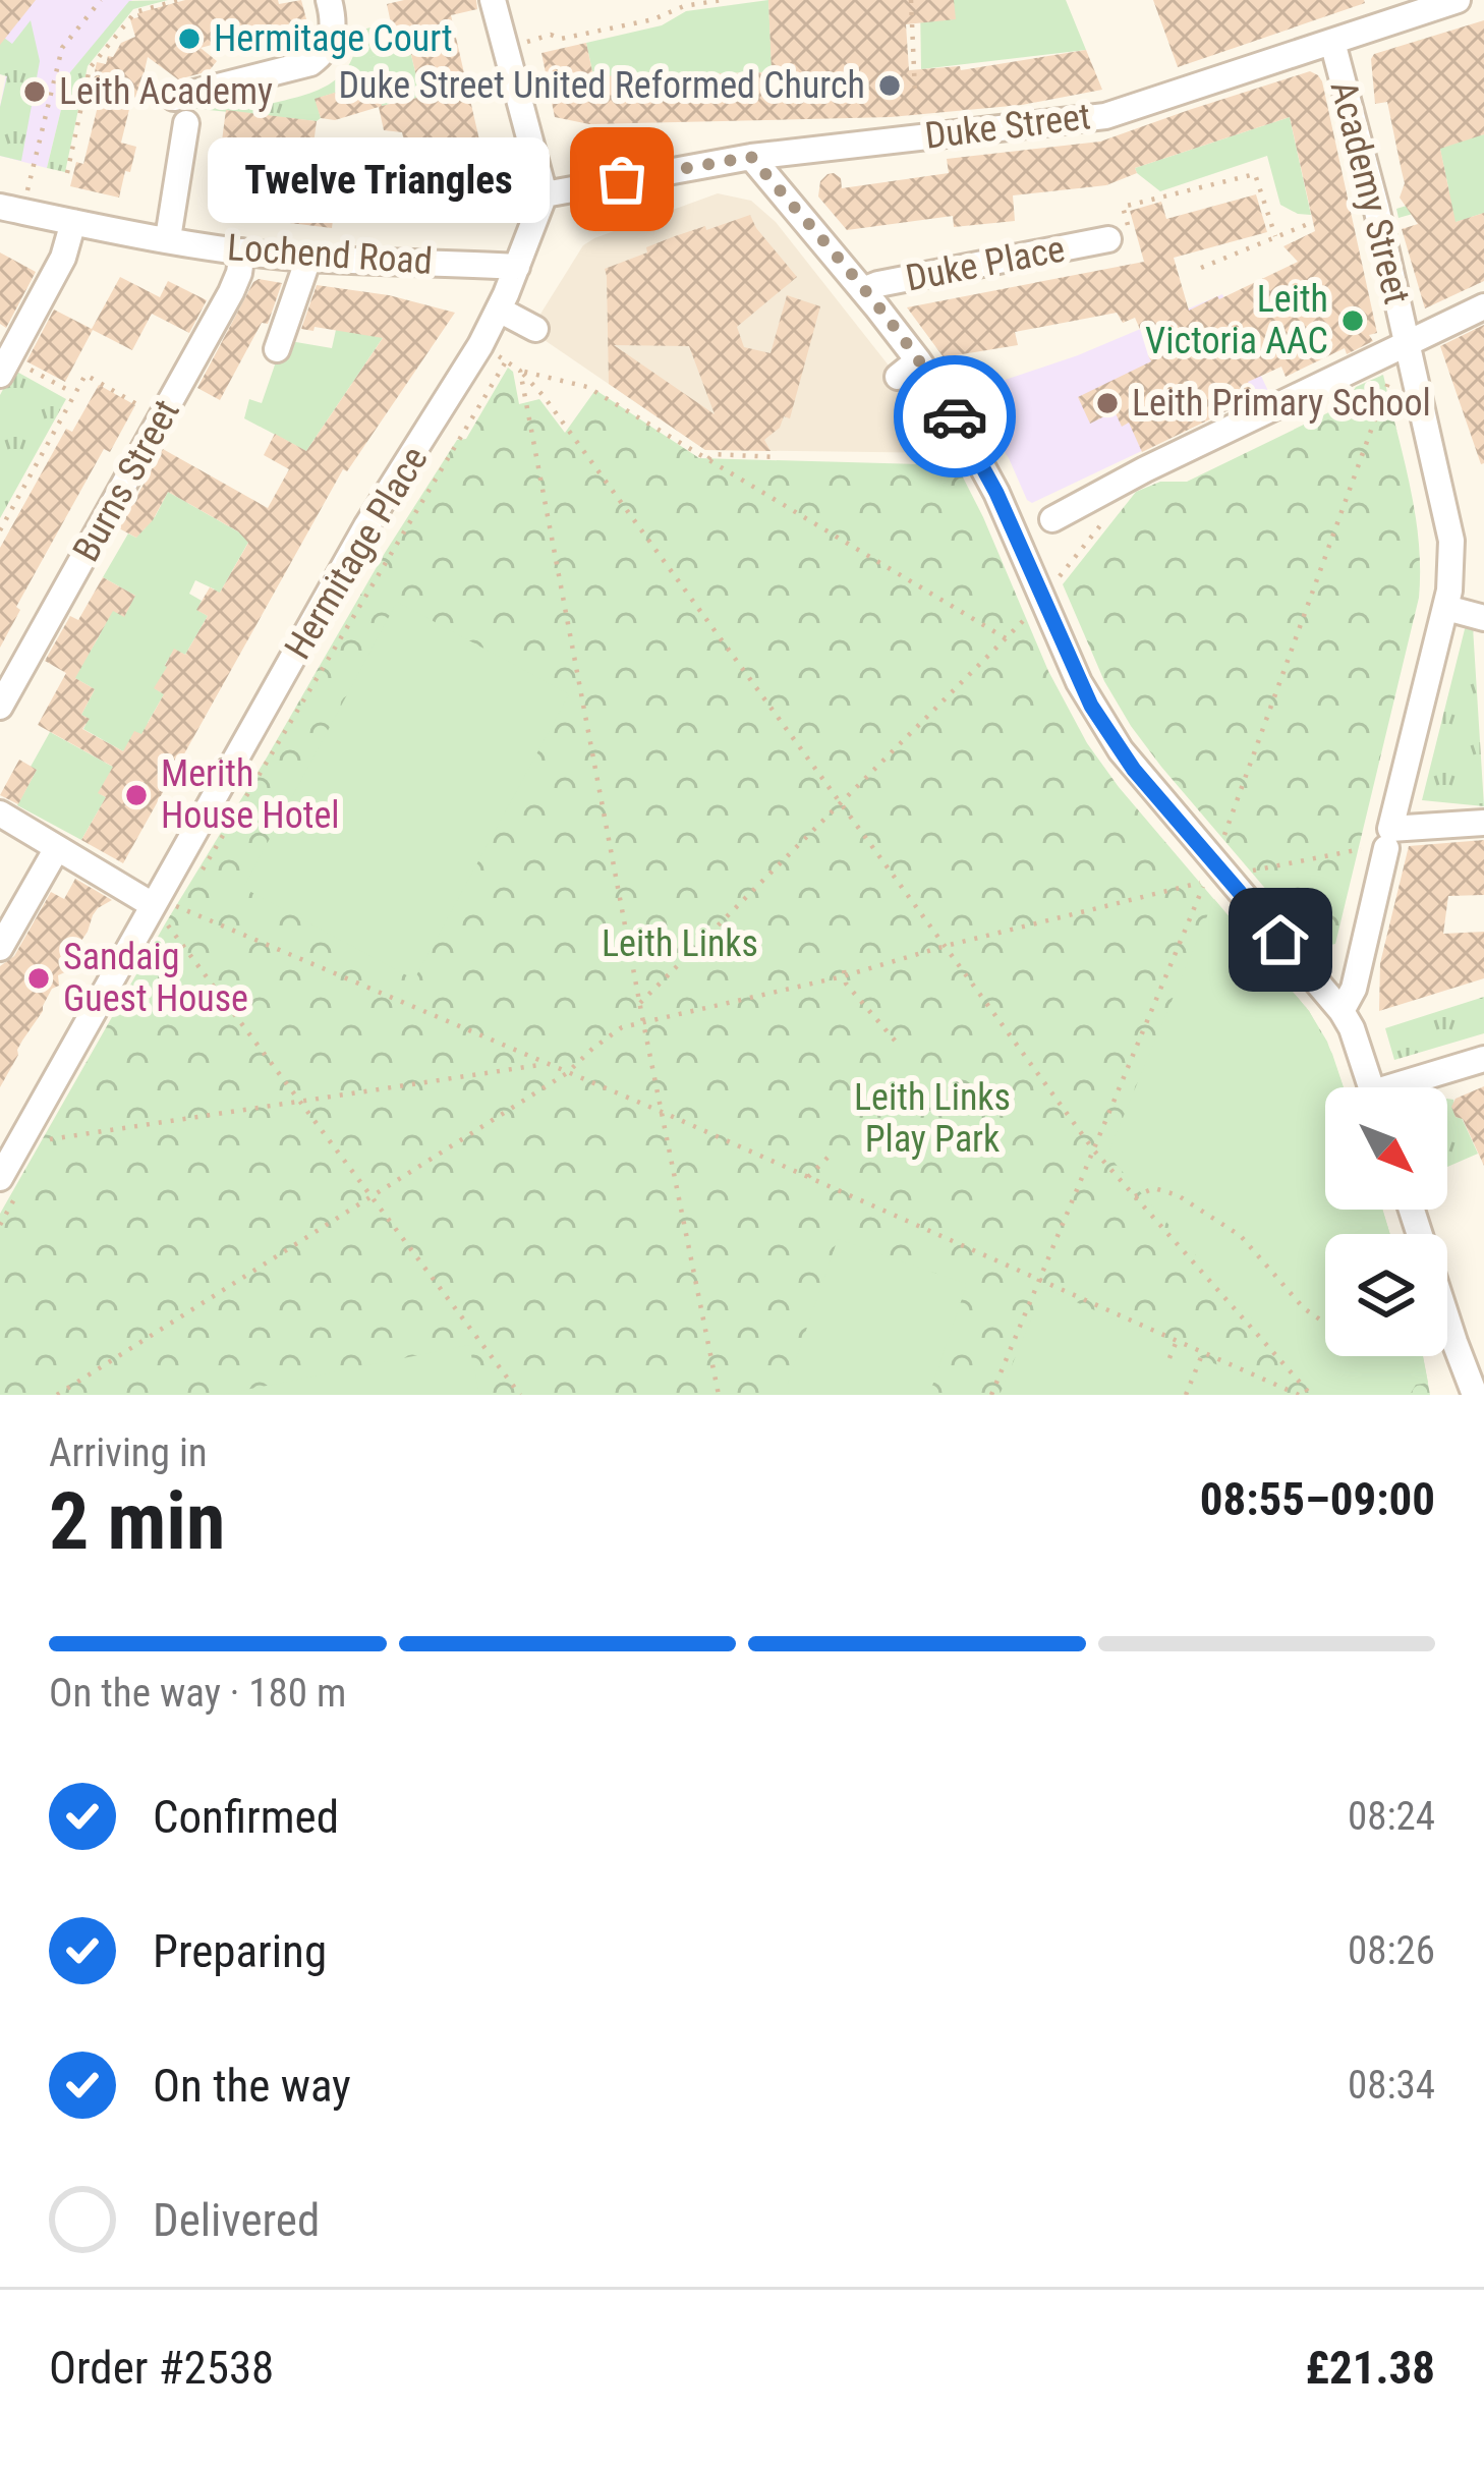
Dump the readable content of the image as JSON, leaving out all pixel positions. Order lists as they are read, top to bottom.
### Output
{
  "streets": {
    "street": [
      "Duke Street",
      "Academy Street",
      "Lochend Road",
      "Duke Place",
      "Burns Street",
      "Hermitage Place"
    ]
  },
  "crossings": [
    ["Duke Street", "Academy Street"],
    ["Duke Street", "Hermitage Place"],
    ["Lochend Road", "Burns Street"],
    ["Lochend Road", "Hermitage Place"]
  ],
  "parks": ["Leith Links", "Leith Links Play Park"],
  "places": [
    "Hermitage Court",
    "Duke Street United Reformed Church",
    "Leith Academy",
    "Twelve Triangles",
    "Leith Victoria AAC",
    "Leith Primary School",
    "Merith House Hotel",
    "Sandaig Guest House"
  ],
  "north": "bottom right",
  "page": {
    "bubble": "Twelve Triangles",
    "heading": ["2 min", "Arriving in", "08:55–09:00"],
    "panel": ["Order #2538", "£21.38"],
    "bar": "On the way · 180 m",
    "list": [
      ["Confirmed", "08:24"],
      ["Preparing", "08:26"],
      ["On the way", "08:34"],
      "Delivered"
    ]
  }
}
